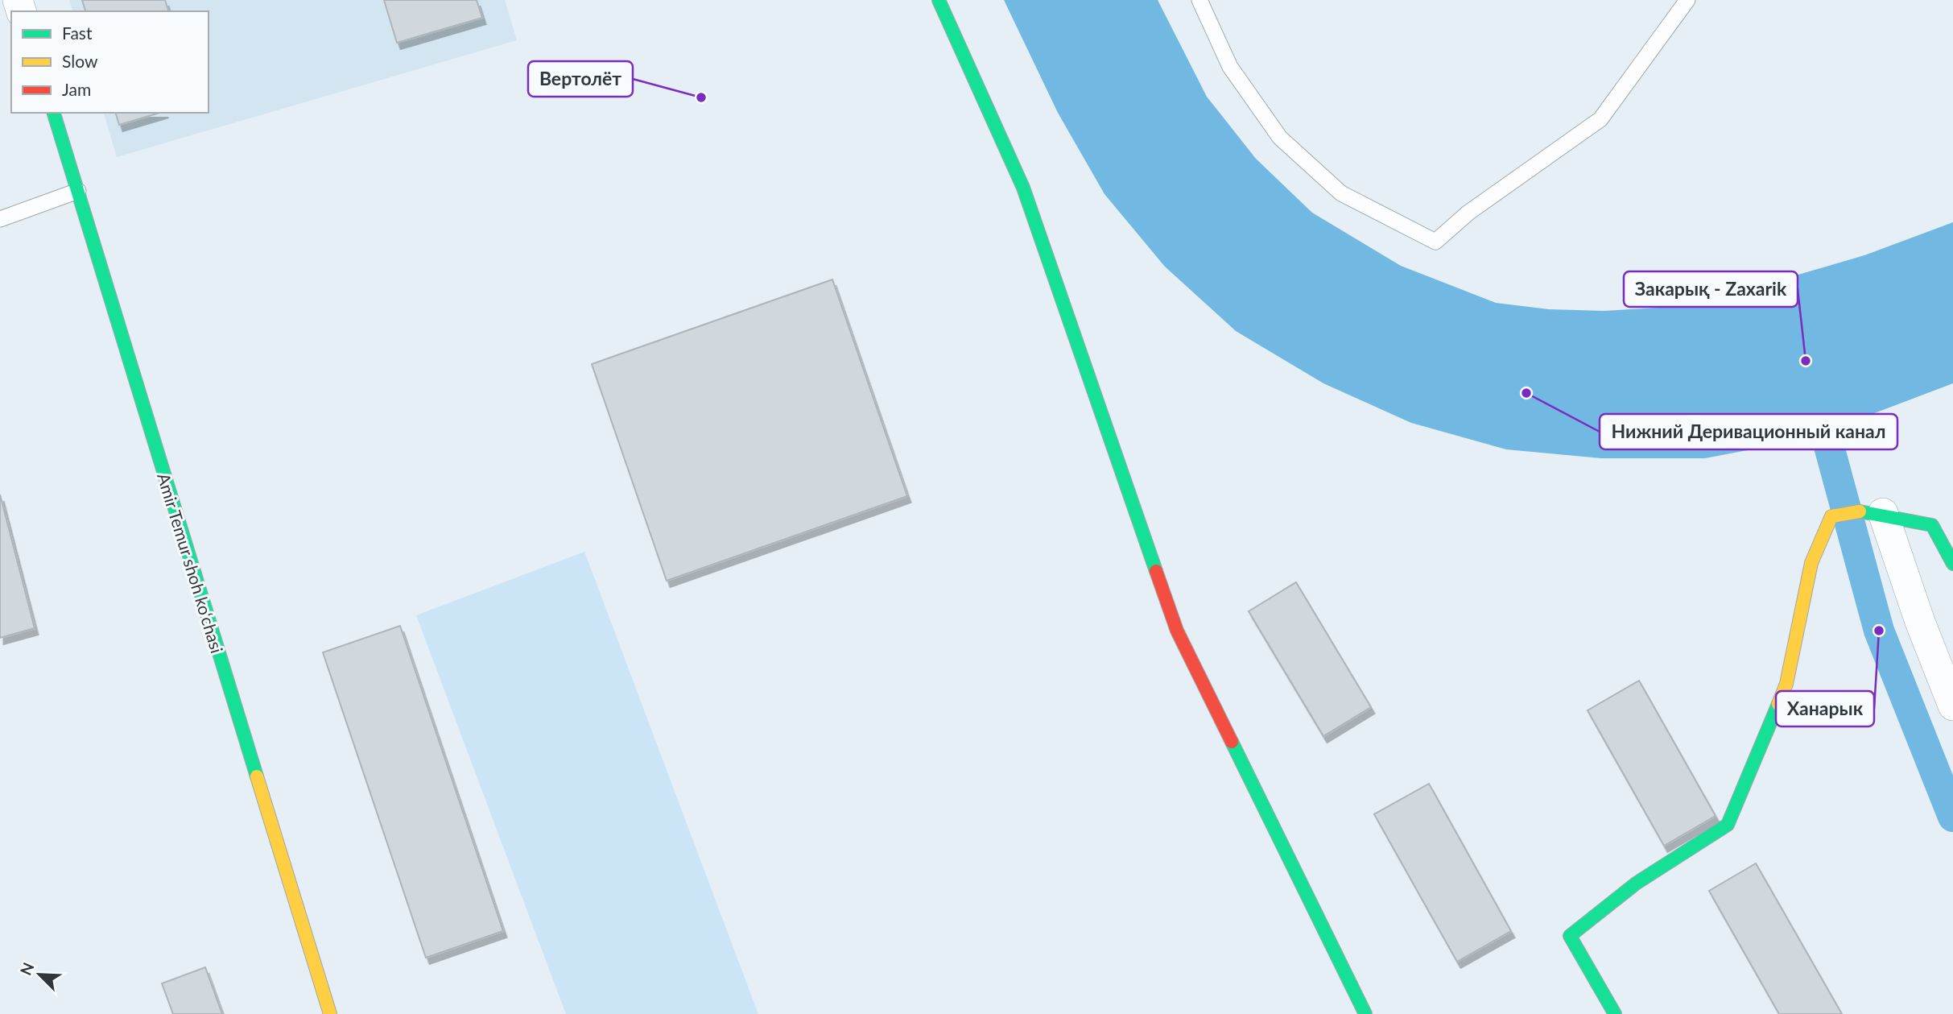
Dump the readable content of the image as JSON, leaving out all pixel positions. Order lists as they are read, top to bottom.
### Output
{
  "streets": {
    "street": ["Amir Temur shoh ko‘chasi"]
  },
  "places": [
    "Вертолёт",
    "Закарық - Zaxarik",
    "Нижний Деривационный канал",
    "Ханарык"
  ],
  "legend": ["Fast", "Slow", "Jam"],
  "north": "top left"
}
